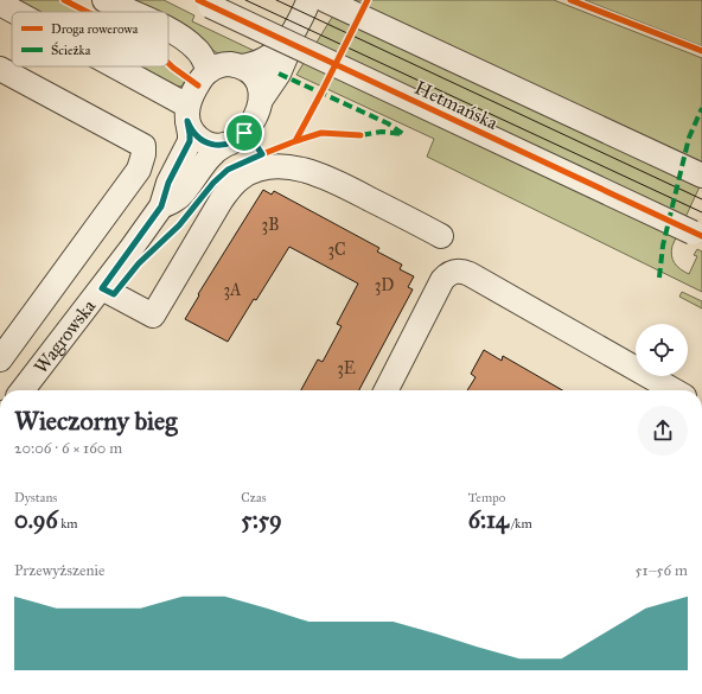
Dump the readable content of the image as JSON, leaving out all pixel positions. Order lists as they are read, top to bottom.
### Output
{
  "streets": {
    "street": ["Hetmańska", "Wagrowska"]
  },
  "house_numbers": [
    "3B",
    "3C",
    "3D",
    "3A",
    "3E"
  ],
  "legend": ["Droga rowerowa", "Ścieżka"],
  "page": {
    "heading": ["Wieczorny bieg", "20:06 · 6 × 160 m"],
    "stats": [
      ["Dystans", "0.96 km"],
      ["Czas", "5:59"],
      ["Tempo", "6:14 /km"]
    ],
    "chart": ["Przewyższenie", "51–56 m"]
  }
}
